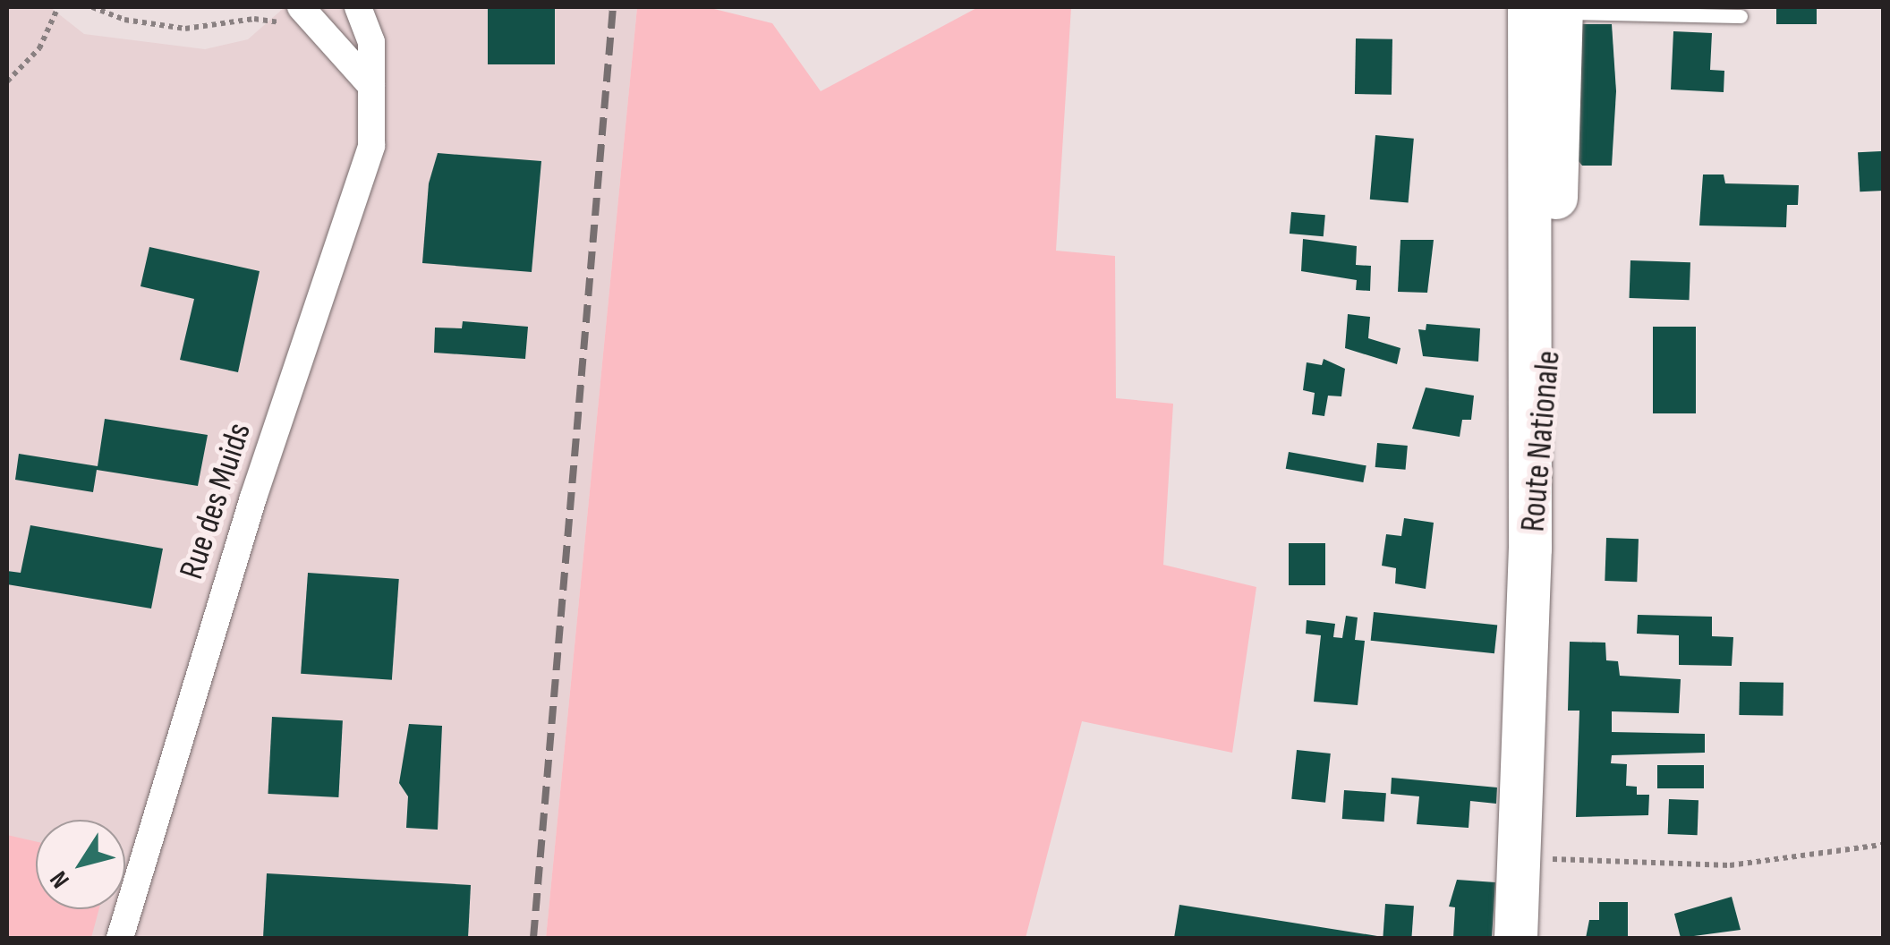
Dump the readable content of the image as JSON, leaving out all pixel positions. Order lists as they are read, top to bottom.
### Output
{
  "streets": {
    "main road": ["Route Nationale"],
    "street": ["Rue des Muids"]
  },
  "north": "bottom left"
}
